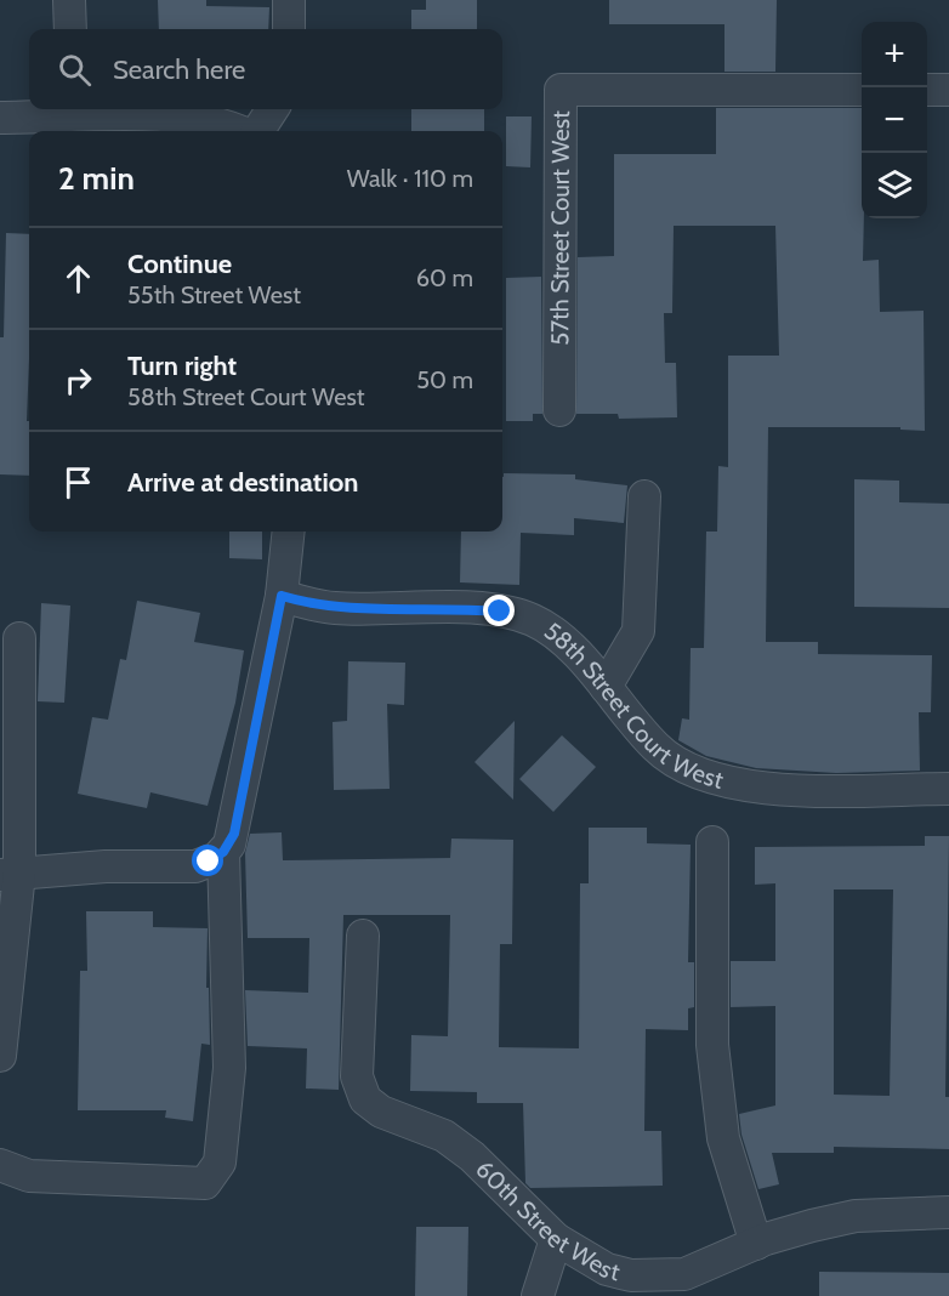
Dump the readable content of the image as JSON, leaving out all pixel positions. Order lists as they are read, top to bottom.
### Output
{
  "streets": {
    "street": ["57th Street Court West", "58th Street Court West", "60th Street West"]
  },
  "page": {
    "map_buttons": ["+", "−"],
    "search": "Search here",
    "heading": ["2 min", "Walk · 110 m"],
    "list": [
      ["Continue", "55th Street West", "60 m"],
      ["Turn right", "58th Street Court West", "50 m"],
      "Arrive at destination"
    ]
  }
}
